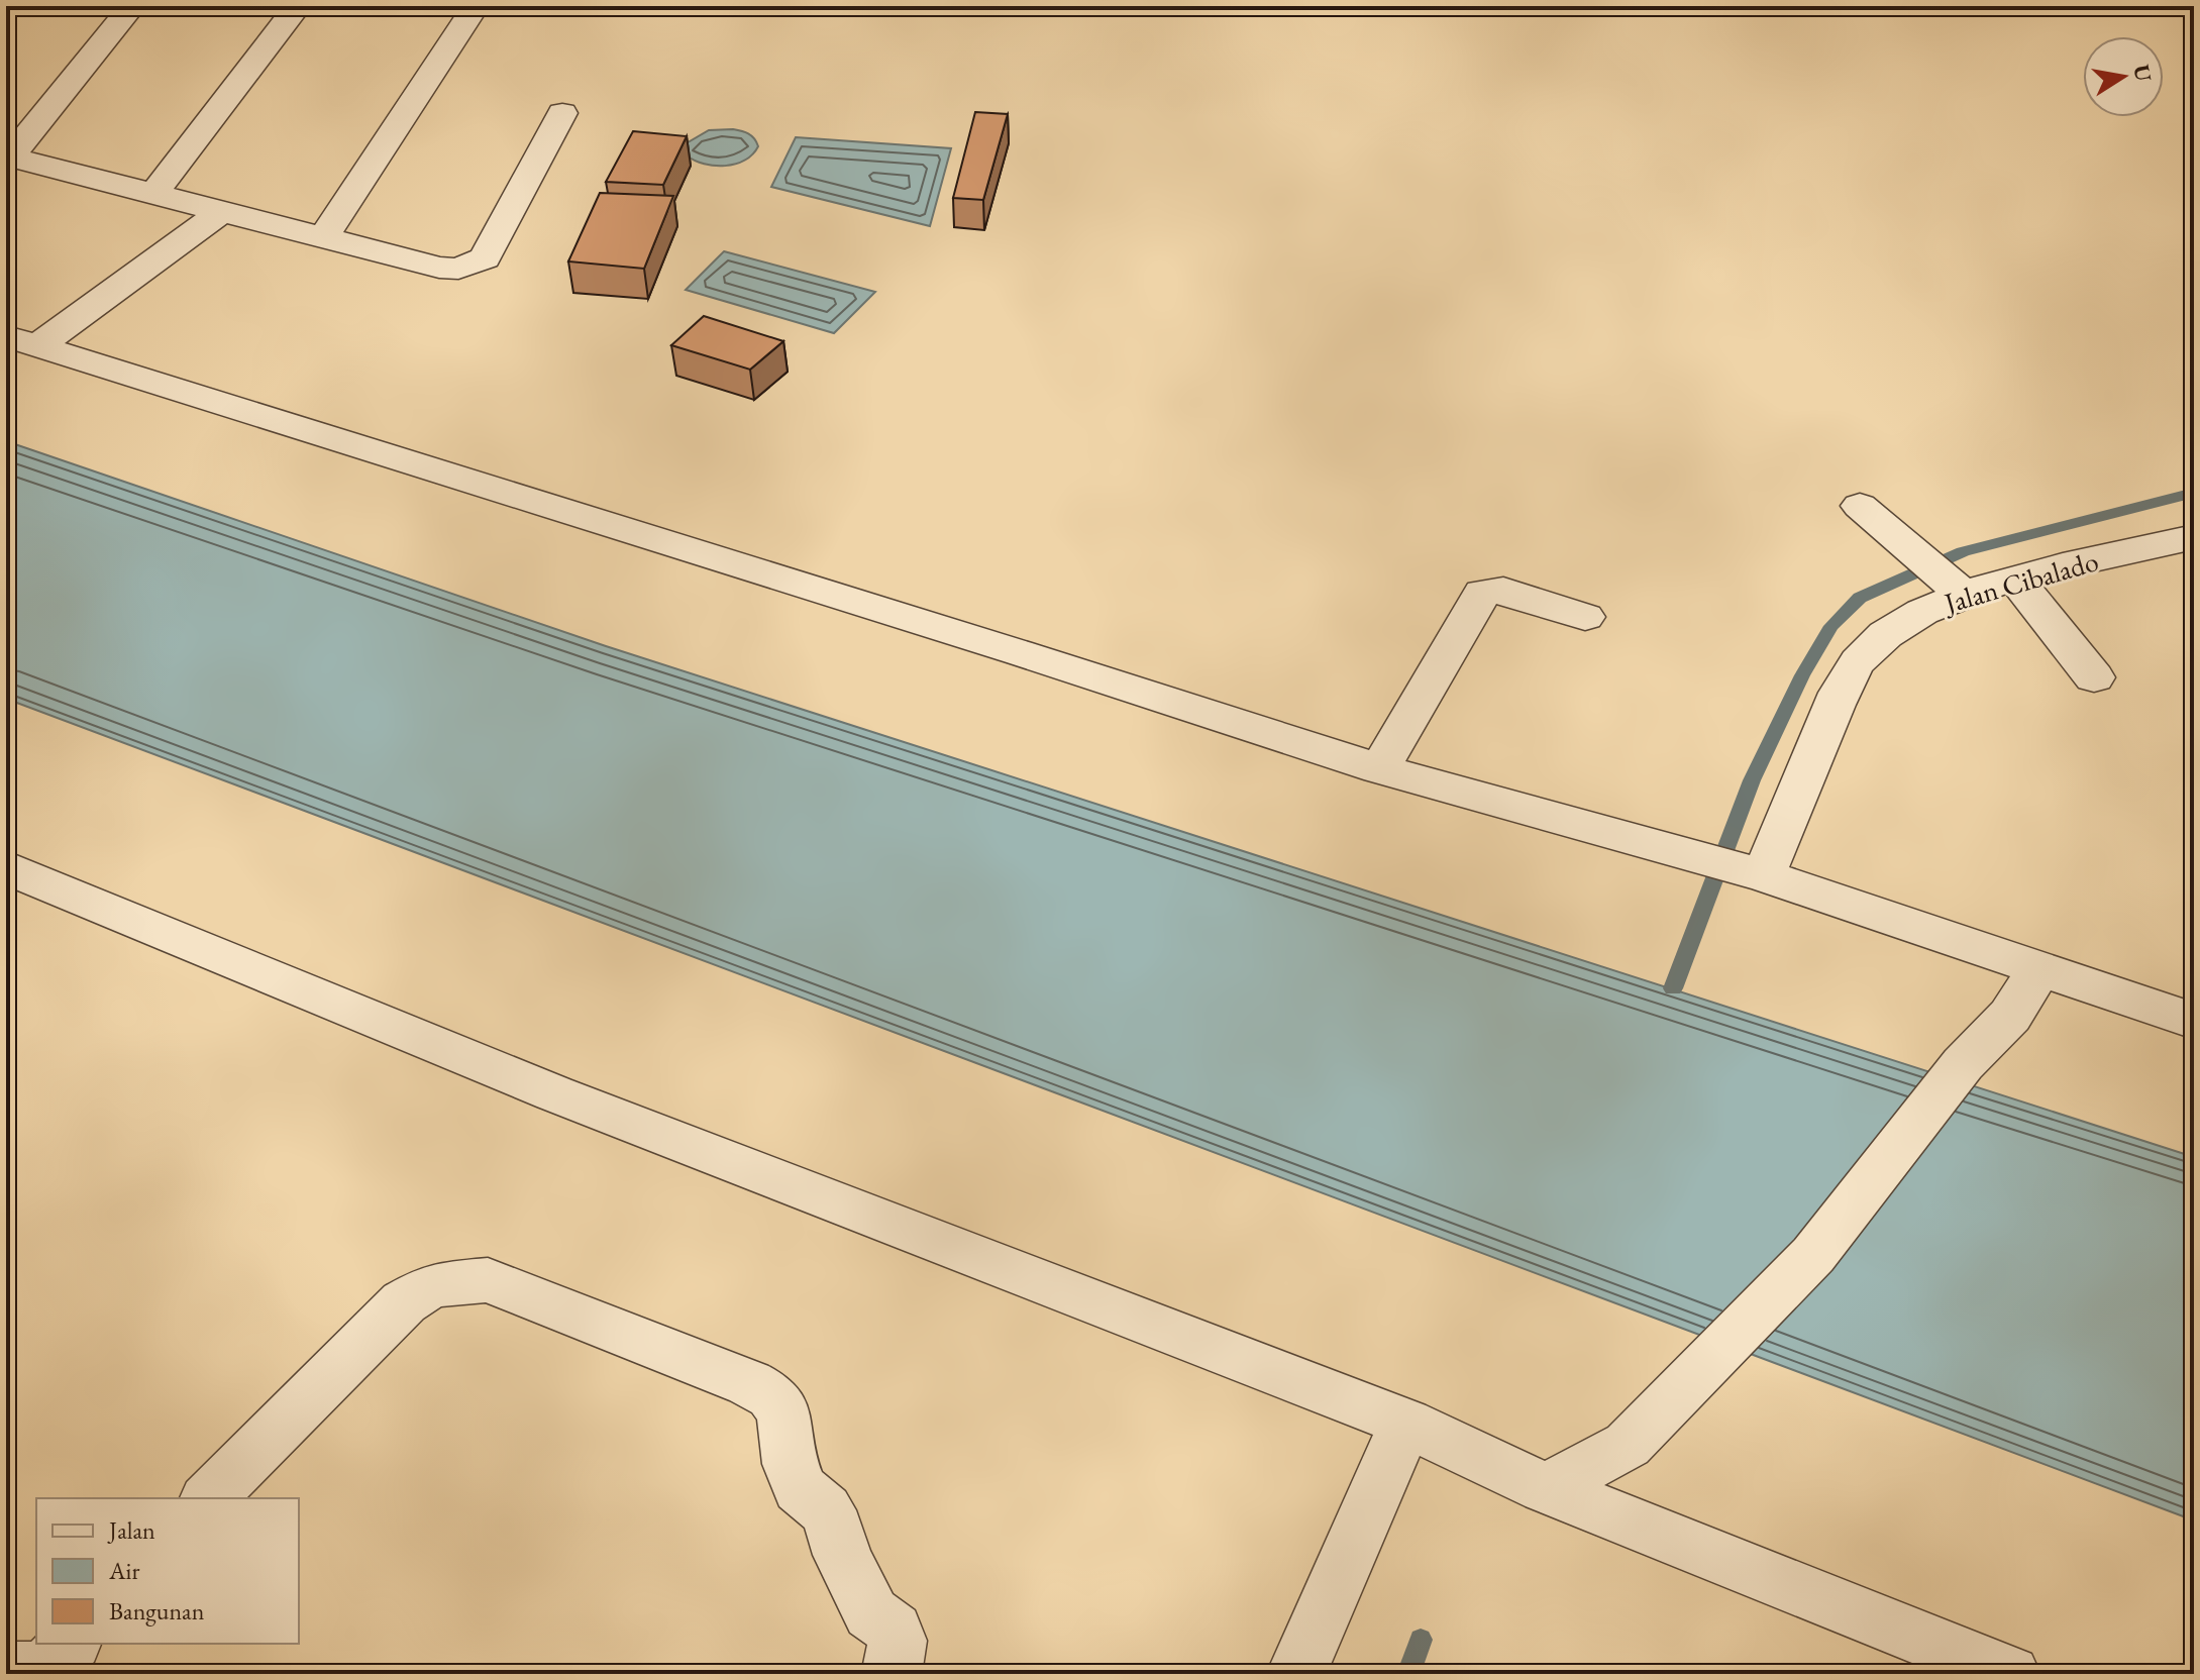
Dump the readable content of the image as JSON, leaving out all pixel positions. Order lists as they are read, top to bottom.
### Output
{
  "streets": {
    "street": ["Jalan Cibalado"]
  },
  "legend": ["Jalan", "Air", "Bangunan"],
  "north": "right"
}
